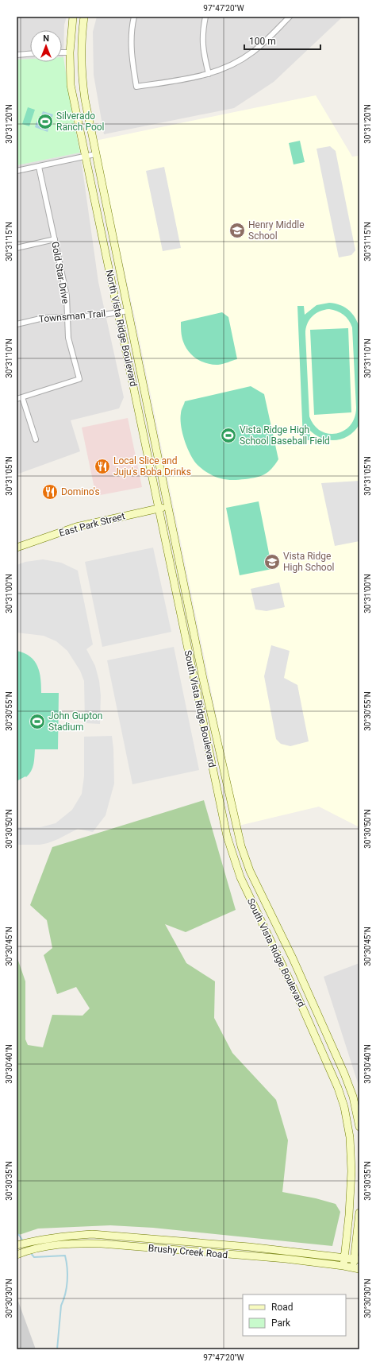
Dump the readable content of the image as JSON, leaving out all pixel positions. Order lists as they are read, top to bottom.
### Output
{
  "streets": {
    "street": [
      "Gold Star Drive",
      "Townsman Trail",
      "North Vista Ridge Boulevard",
      "East Park Street",
      "South Vista Ridge Boulevard",
      "Brushy Creek Road"
    ]
  },
  "crossings": [
    ["Gold Star Drive", "Townsman Trail"],
    ["Townsman Trail", "North Vista Ridge Boulevard"],
    ["North Vista Ridge Boulevard", "East Park Street"],
    ["North Vista Ridge Boulevard", "South Vista Ridge Boulevard"],
    ["South Vista Ridge Boulevard", "Brushy Creek Road"]
  ],
  "places": {
    "sports": ["Silverado Ranch Pool", "Vista Ridge High School Baseball Field", "John Gupton Stadium"],
    "school or university": ["Henry Middle School", "Vista Ridge High School"],
    "restaurant": ["Local Slice and Juju's Boba Drinks", "Domino's"]
  },
  "legend": ["Road", "Park"],
  "scale_bar": "100 m",
  "north": "top",
  "coordinates": [
    "97°47'20\"W",
    "30°31'20\"N",
    "30°31'15\"N",
    "30°31'10\"N",
    "30°31'05\"N",
    "30°31'00\"N",
    "30°30'55\"N",
    "30°30'50\"N",
    "30°30'45\"N",
    "30°30'40\"N",
    "30°30'35\"N",
    "30°30'30\"N"
  ]
}
